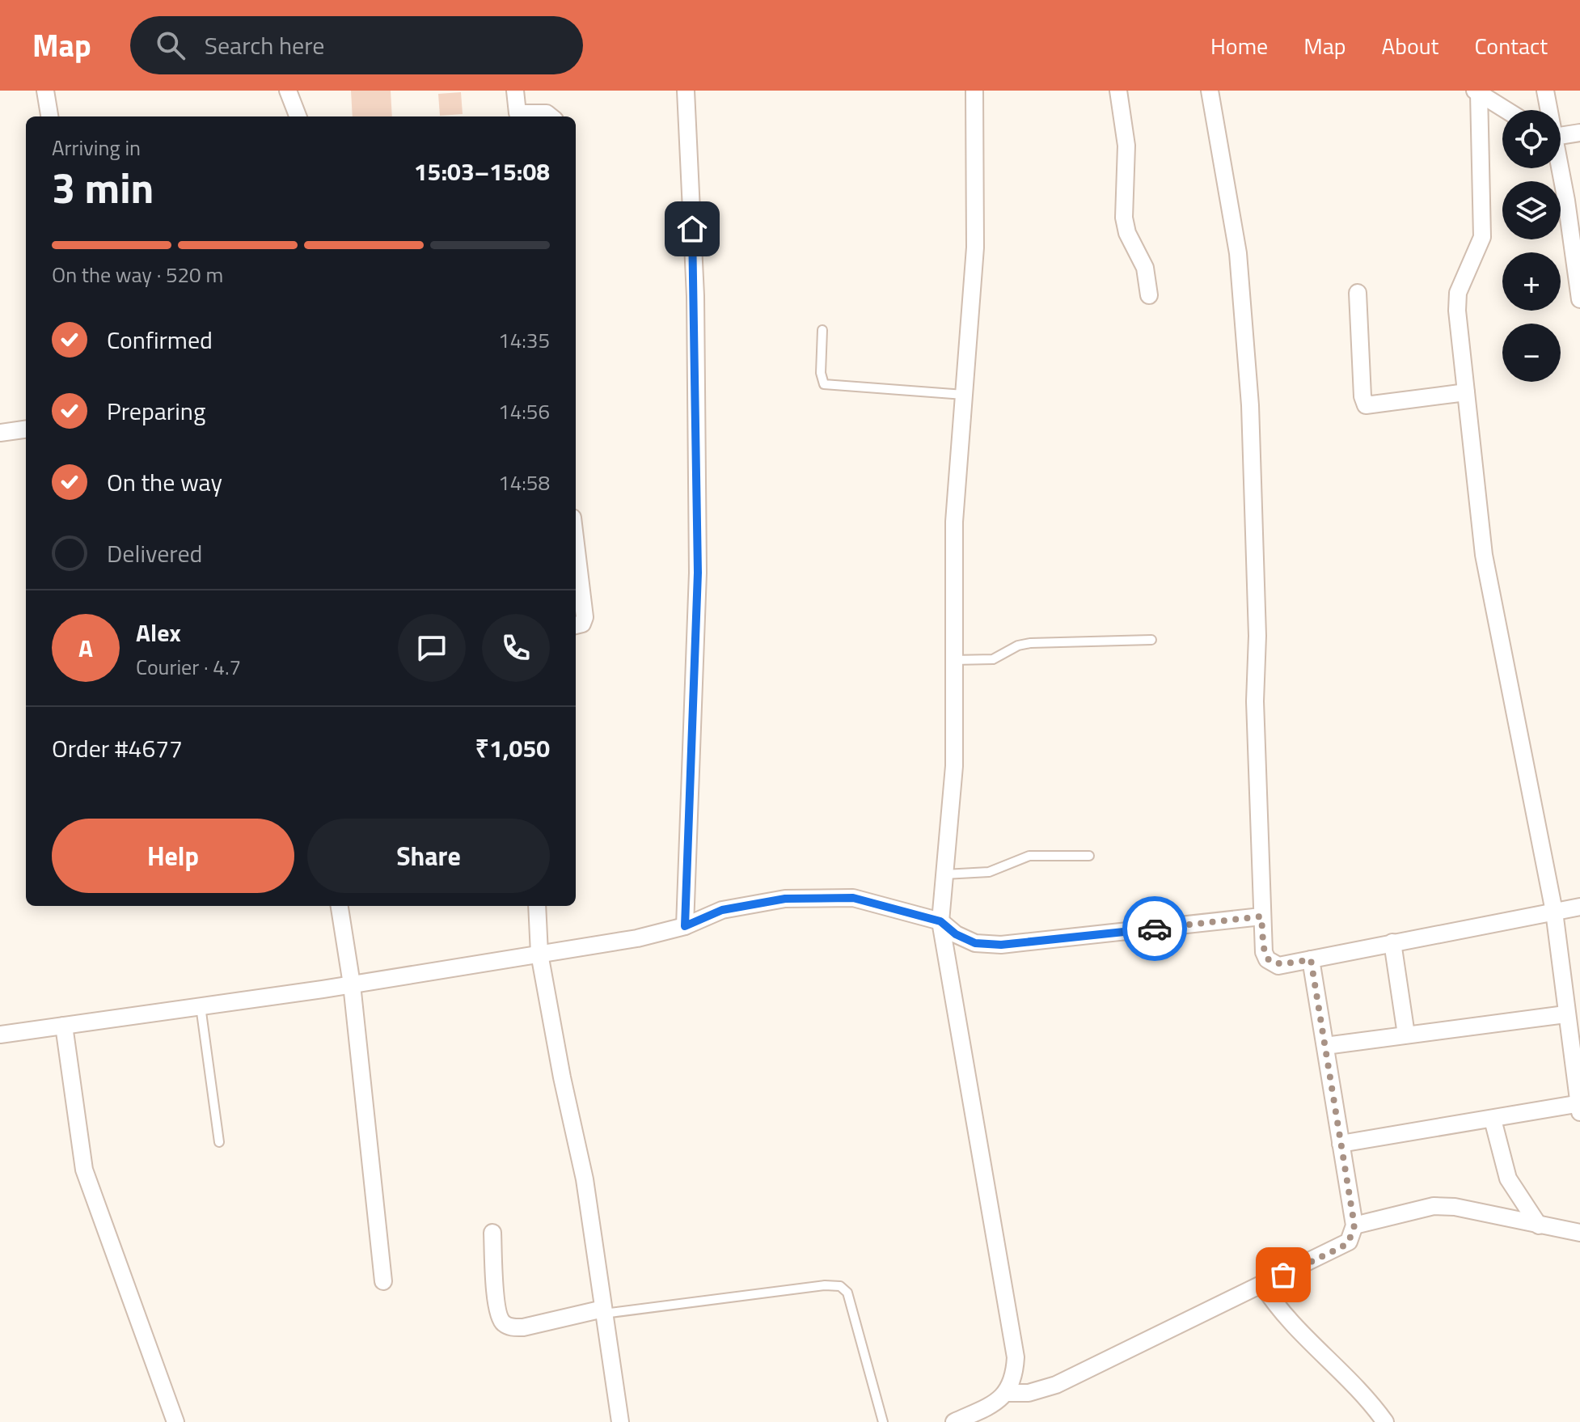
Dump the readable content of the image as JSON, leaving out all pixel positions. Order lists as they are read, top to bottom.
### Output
{
  "page": {
    "header": "Map",
    "search": "Search here",
    "nav": [
      "Home",
      "Map",
      "About",
      "Contact"
    ],
    "map_buttons": ["+", "−"],
    "heading": ["3 min", "Arriving in", "15:03–15:08"],
    "panel": [
      "Alex",
      "Courier · 4.7",
      "Order #4677",
      "₹1,050"
    ],
    "bar": "On the way · 520 m",
    "list": [
      ["Confirmed", "14:35"],
      ["Preparing", "14:56"],
      ["On the way", "14:58"],
      "Delivered"
    ],
    "round": "A",
    "buttons": ["Help", "Share"]
  }
}
